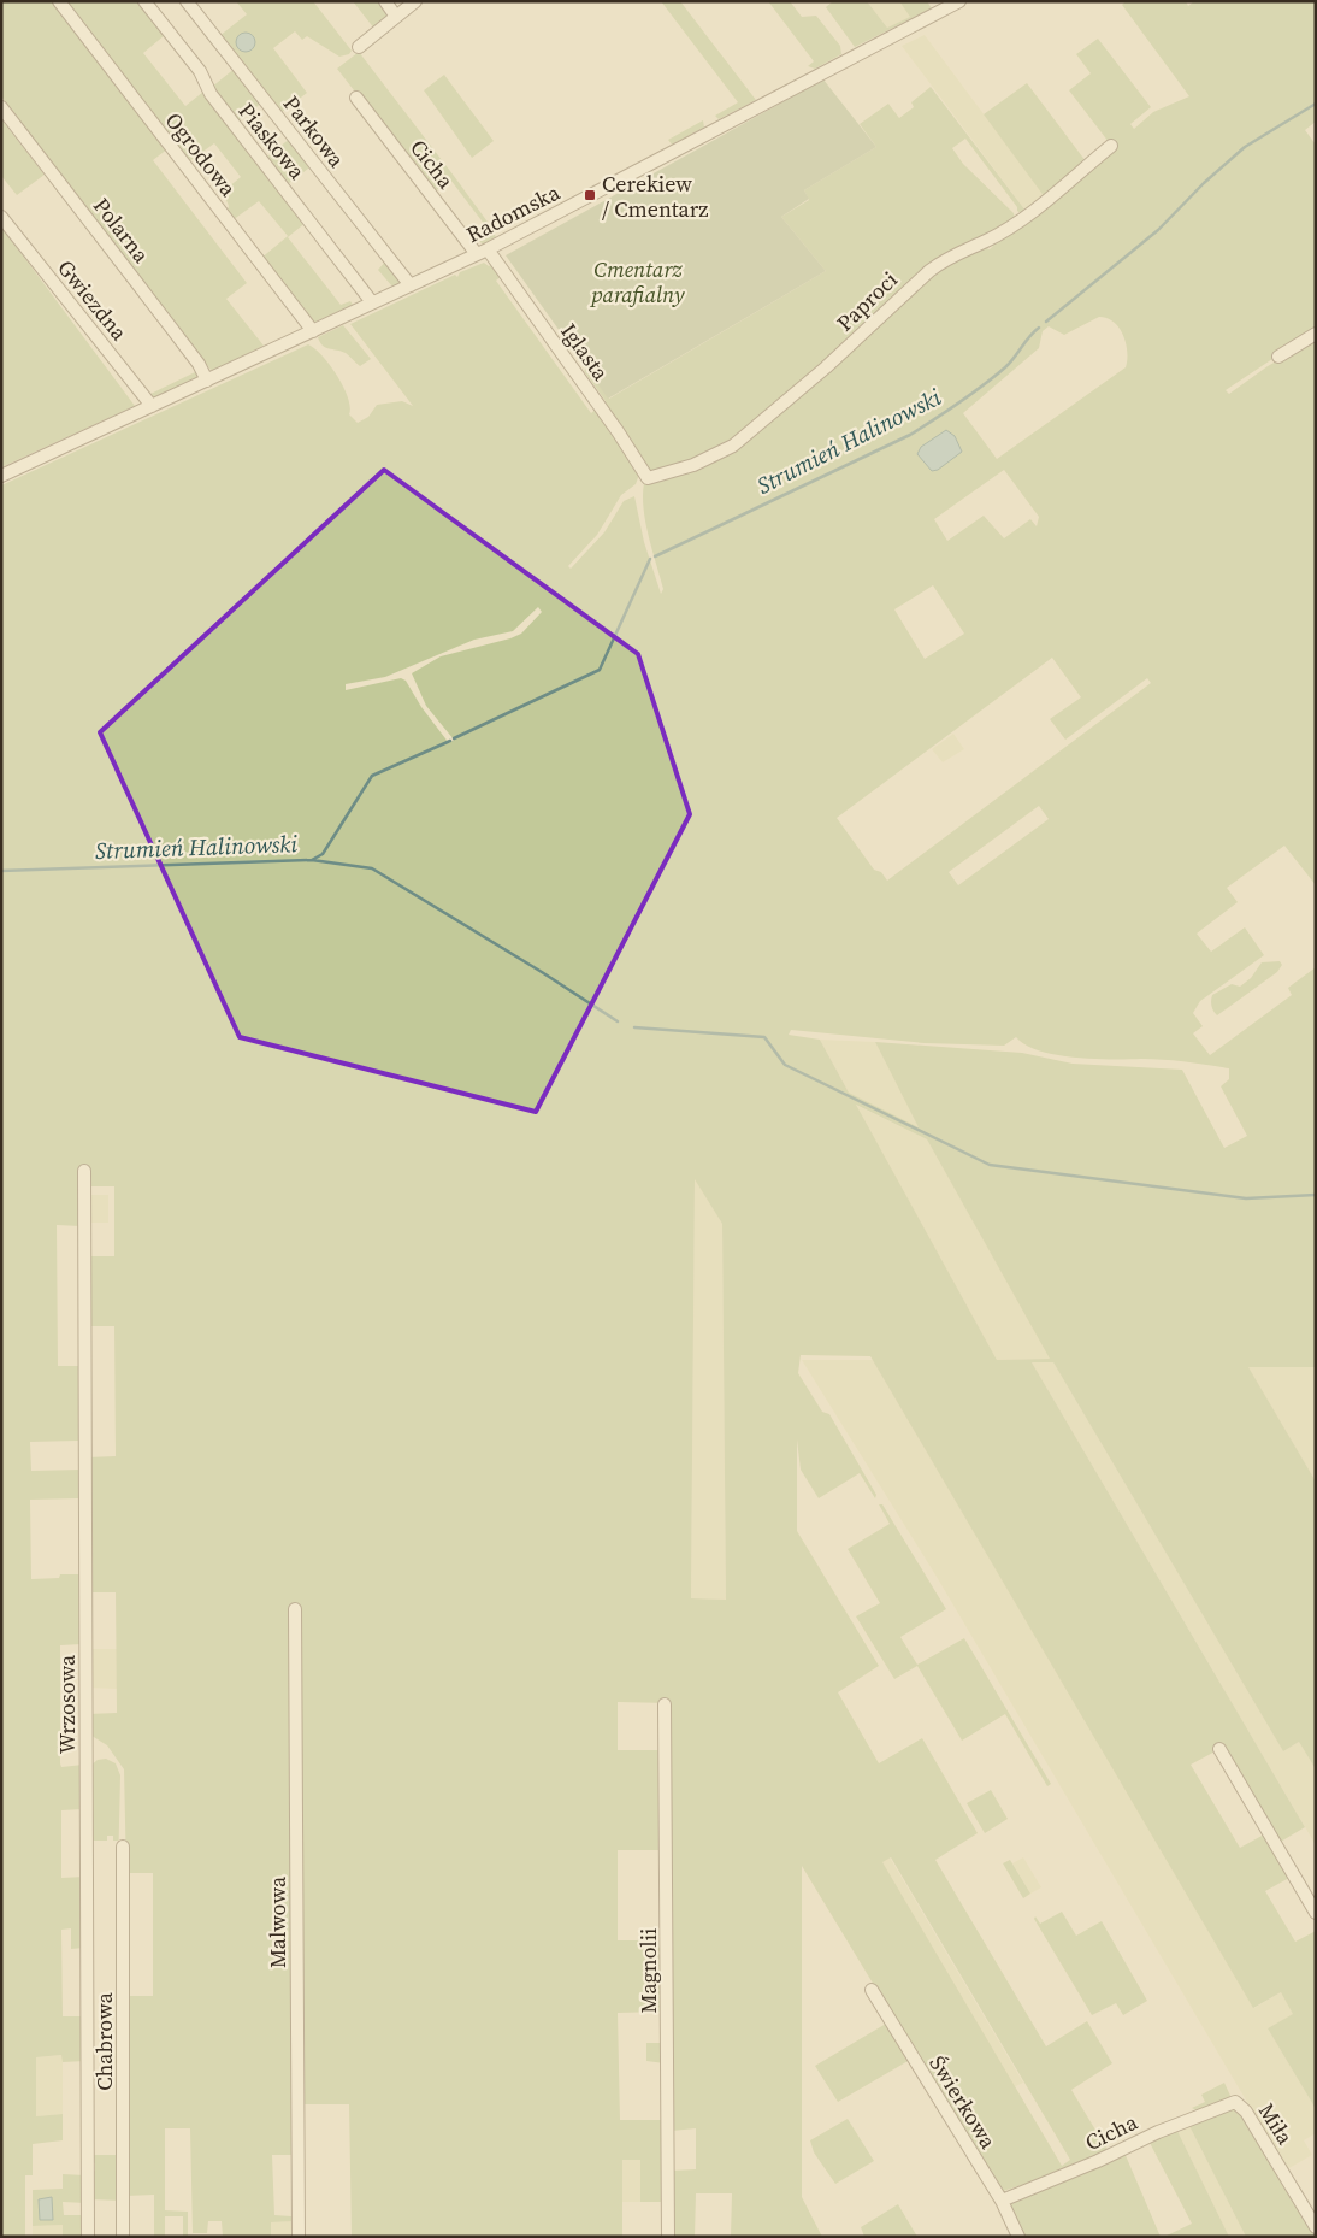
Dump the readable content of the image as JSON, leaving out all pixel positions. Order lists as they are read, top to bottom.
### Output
{
  "streets": {
    "street": [
      "Parkowa",
      "Piaskowa",
      "Ogrodowa",
      "Cicha",
      "Radomska",
      "Polarna",
      "Gwiezdna",
      "Paproci",
      "Iglasta",
      "Wrzosowa",
      "Malwowa",
      "Magnolii",
      "Chabrowa",
      "Świerkowa",
      "Miła"
    ]
  },
  "crossings": [
    ["Parkowa", "Radomska"],
    ["Piaskowa", "Radomska"],
    ["Ogrodowa", "Radomska"],
    ["Cicha", "Radomska"],
    ["Cicha", "Iglasta"],
    ["Cicha", "Świerkowa"],
    ["Cicha", "Miła"],
    ["Radomska", "Polarna"],
    ["Radomska", "Gwiezdna"],
    ["Radomska", "Iglasta"],
    ["Paproci", "Iglasta"]
  ],
  "water": ["Strumień Halinowski"],
  "parks": ["Cmentarz parafialny"],
  "places": {
    "transit": ["Cerekiew / Cmentarz"]
  }
}
